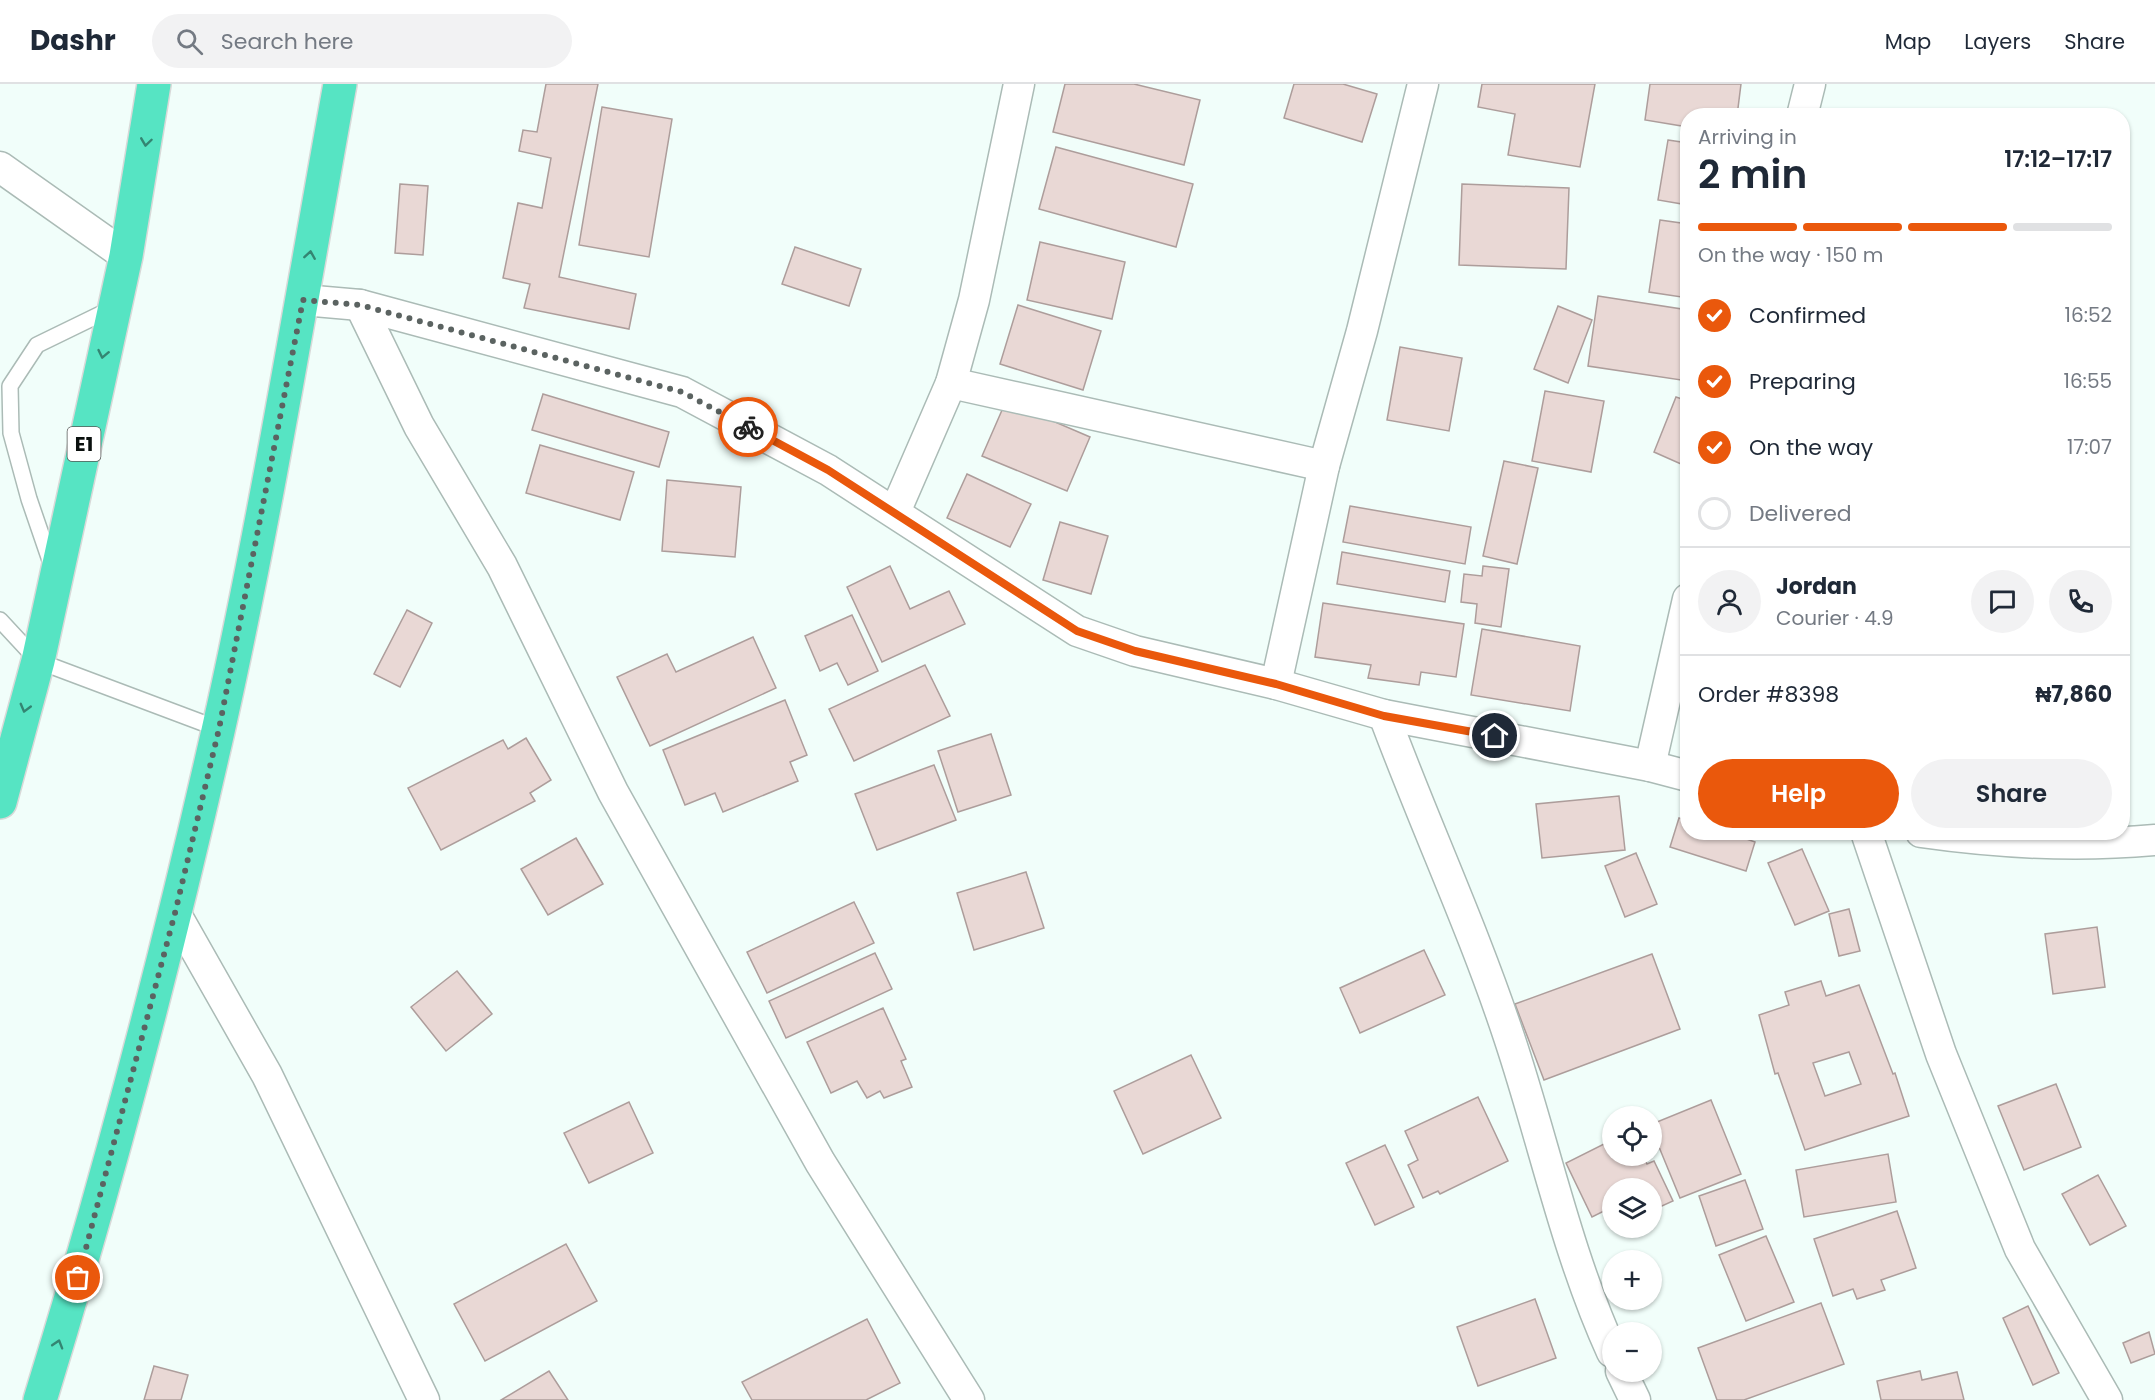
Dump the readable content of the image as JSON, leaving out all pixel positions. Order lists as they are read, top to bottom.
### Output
{
  "streets": {
    "highway": ["E1"]
  },
  "page": {
    "header": "Dashr",
    "search": "Search here",
    "nav": ["Map", "Layers", "Share"],
    "heading": ["2 min", "Arriving in", "17:12–17:17"],
    "panel": [
      "Jordan",
      "Courier · 4.9",
      "Order #8398",
      "₦7,860"
    ],
    "bar": "On the way · 150 m",
    "list": [
      ["Confirmed", "16:52"],
      ["Preparing", "16:55"],
      ["On the way", "17:07"],
      "Delivered"
    ],
    "buttons": ["Help", "Share"],
    "map_buttons": ["+", "−"]
  }
}
